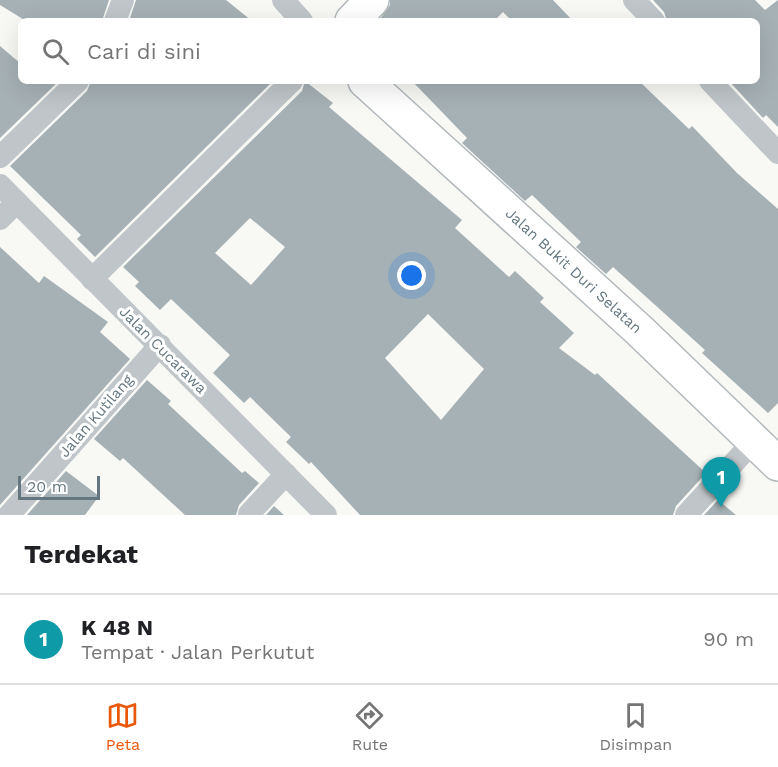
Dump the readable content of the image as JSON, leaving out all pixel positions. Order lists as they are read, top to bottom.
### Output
{
  "streets": {
    "street": ["Jalan Bukit Duri Selatan", "Jalan Cucarawa", "Jalan Kutilang"]
  },
  "crossings": [
    ["Jalan Cucarawa", "Jalan Kutilang"]
  ],
  "scale_bar": "20 m",
  "page": {
    "search": "Cari di sini",
    "pins": "1",
    "scale": "20 m",
    "heading": "Terdekat",
    "list": [
      {
        "mark": "1",
        "name": "K 48 N",
        "note": "Tempat · Jalan Perkutut",
        "value": "90 m"
      }
    ],
    "nav": ["Peta", "Rute", "Disimpan"]
  }
}
